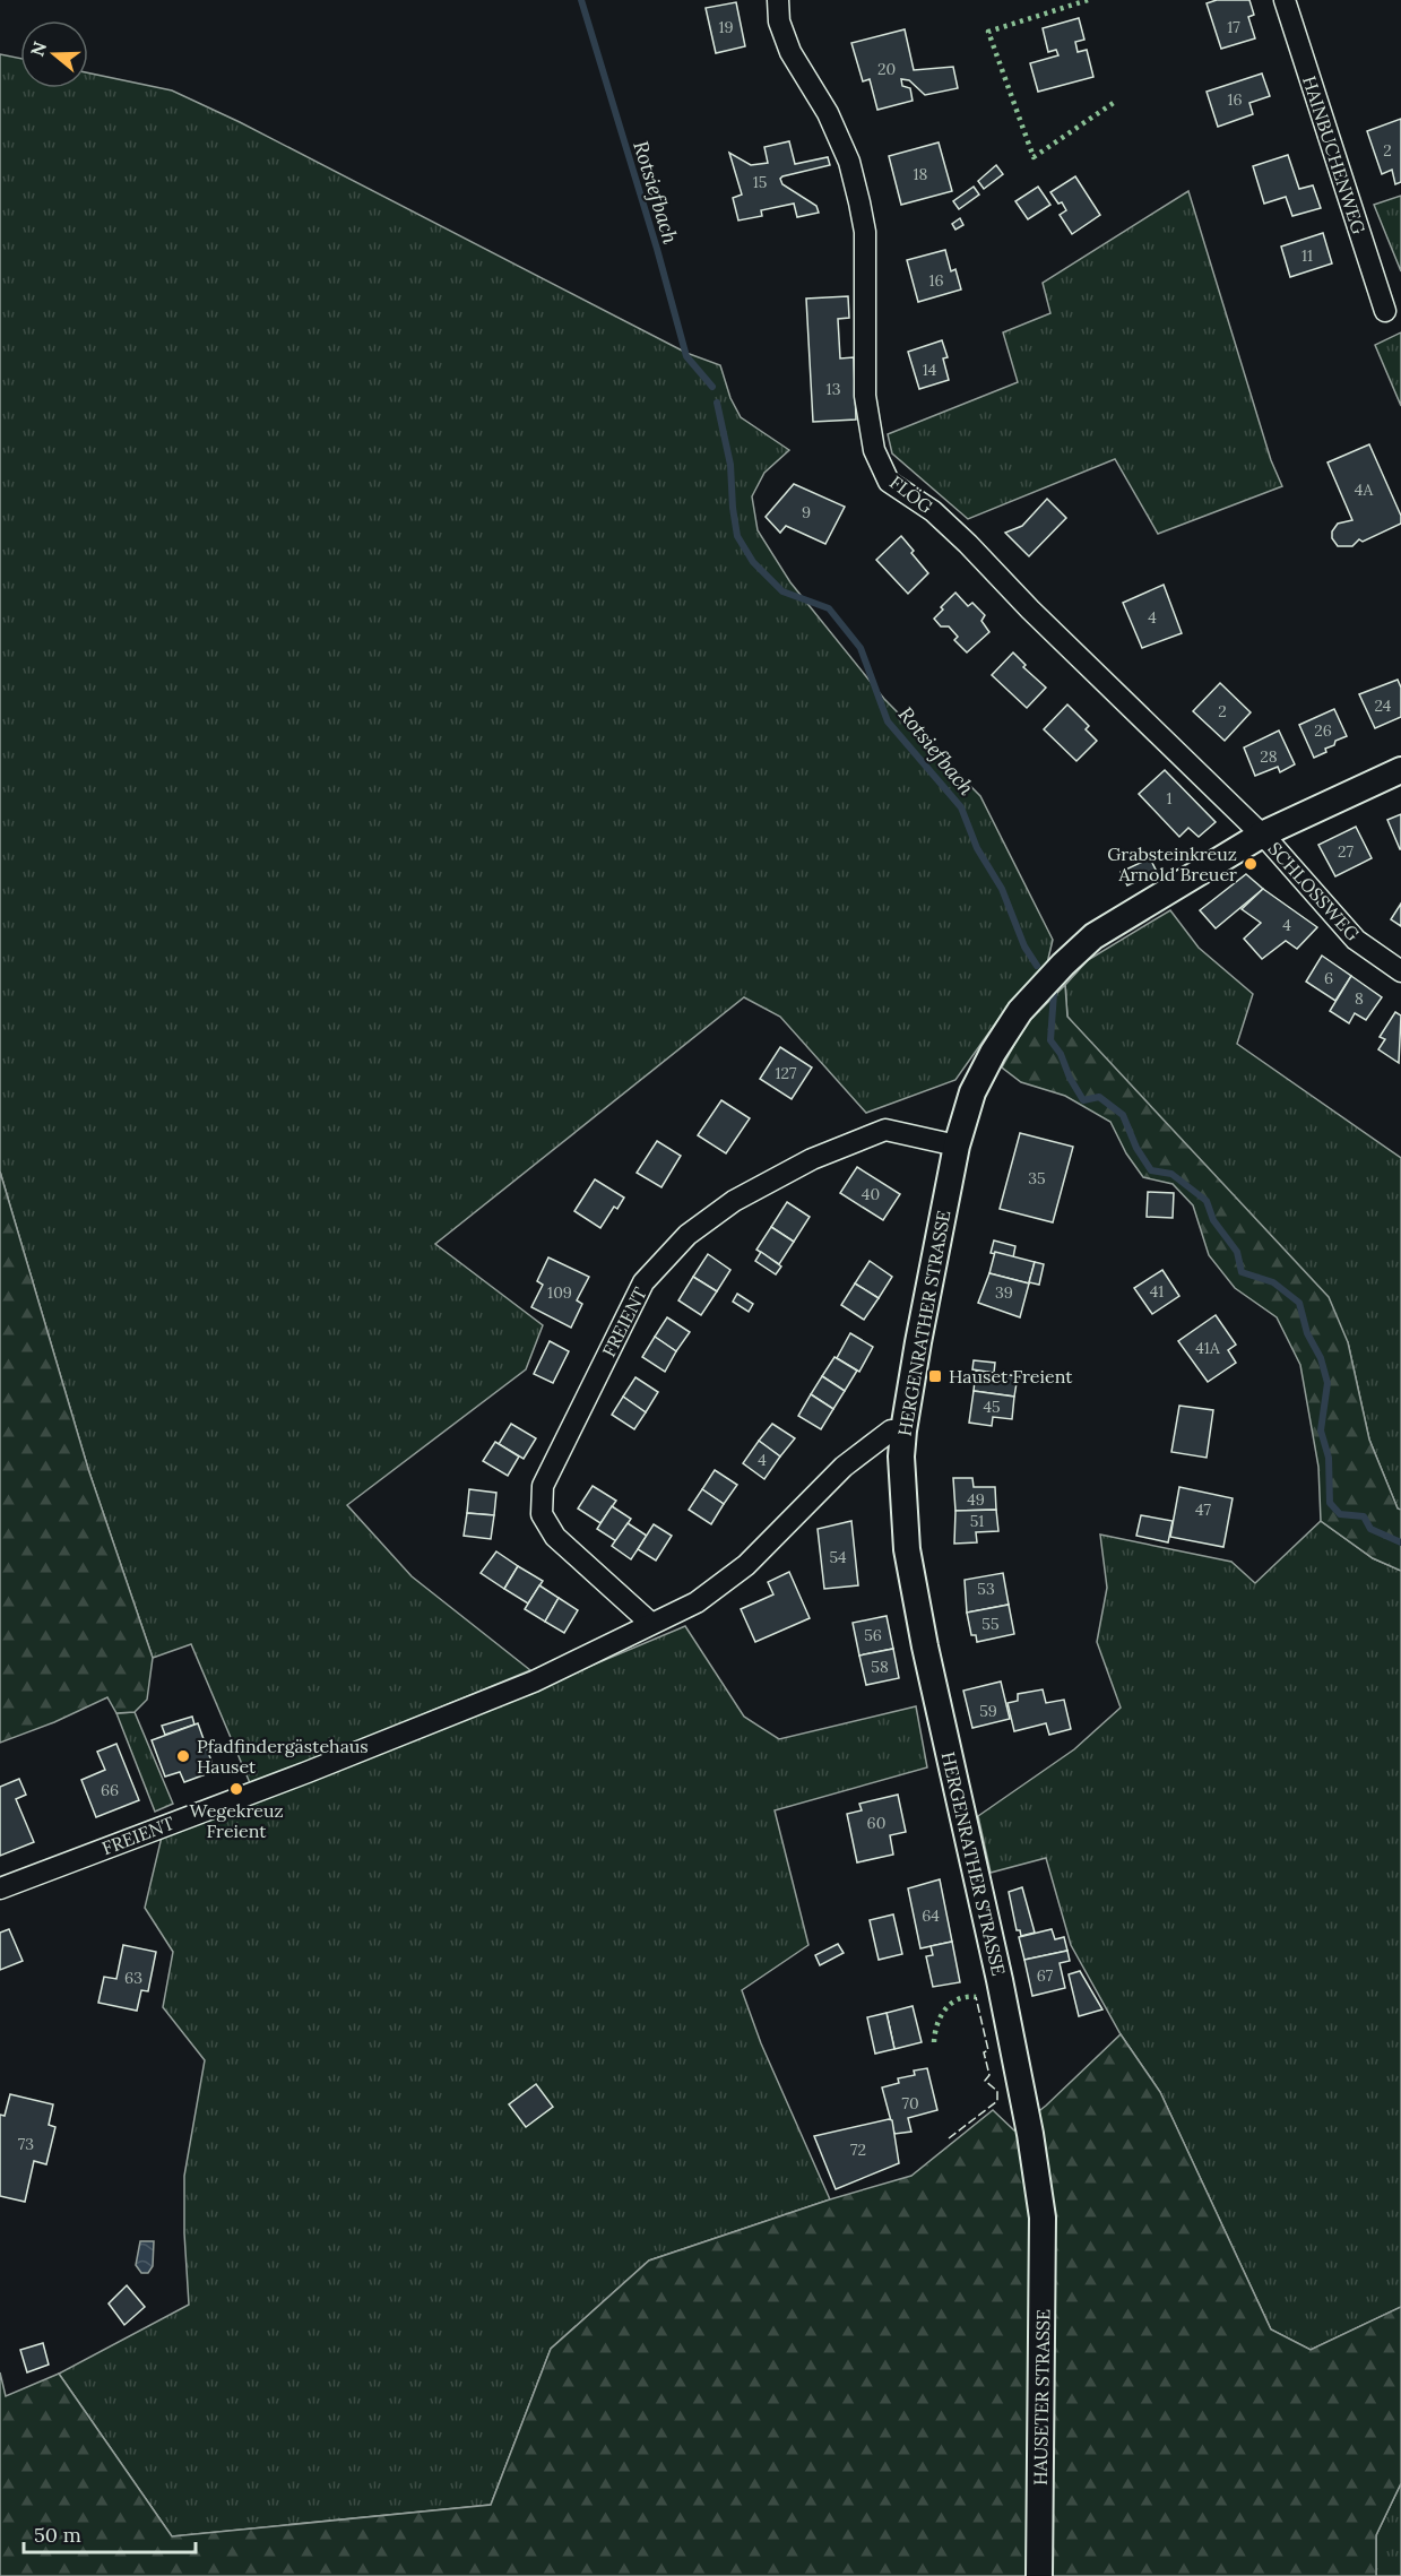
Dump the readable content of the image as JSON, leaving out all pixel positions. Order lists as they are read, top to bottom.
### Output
{
  "streets": {
    "street": [
      "HAINBUCHENWEG",
      "FLÖG",
      "SCHLOSSWEG",
      "FREIENT",
      "HERGENRATHER STRASSE",
      "HAUSETER STRASSE"
    ]
  },
  "crossings": [
    ["FLÖG", "SCHLOSSWEG"],
    ["FLÖG", "HERGENRATHER STRASSE"],
    ["SCHLOSSWEG", "HERGENRATHER STRASSE"],
    ["FREIENT", "HERGENRATHER STRASSE"],
    ["HERGENRATHER STRASSE", "HAUSETER STRASSE"]
  ],
  "water": ["Rotsiefbach"],
  "places": {
    "other": ["Grabsteinkreuz Arnold Breuer", "Pfadfindergästehaus Hauset", "Wegekreuz Freient"],
    "transit": ["Hauset Freient"]
  },
  "house_numbers": [
    "19",
    "17",
    "20",
    "16",
    "2",
    "18",
    "15",
    "11",
    "16",
    "14",
    "13",
    "4A",
    "9",
    "4",
    "24",
    "2",
    "26",
    "28",
    "1",
    "27",
    "4",
    "6",
    "8",
    "127",
    "35",
    "40",
    "41",
    "109",
    "39",
    "41A",
    "45",
    "4",
    "49",
    "47",
    "51",
    "54",
    "53",
    "55",
    "56",
    "58",
    "59",
    "66",
    "60",
    "64",
    "67",
    "63",
    "70",
    "73",
    "72"
  ],
  "scale_bar": "50 m",
  "north": "left"
}
